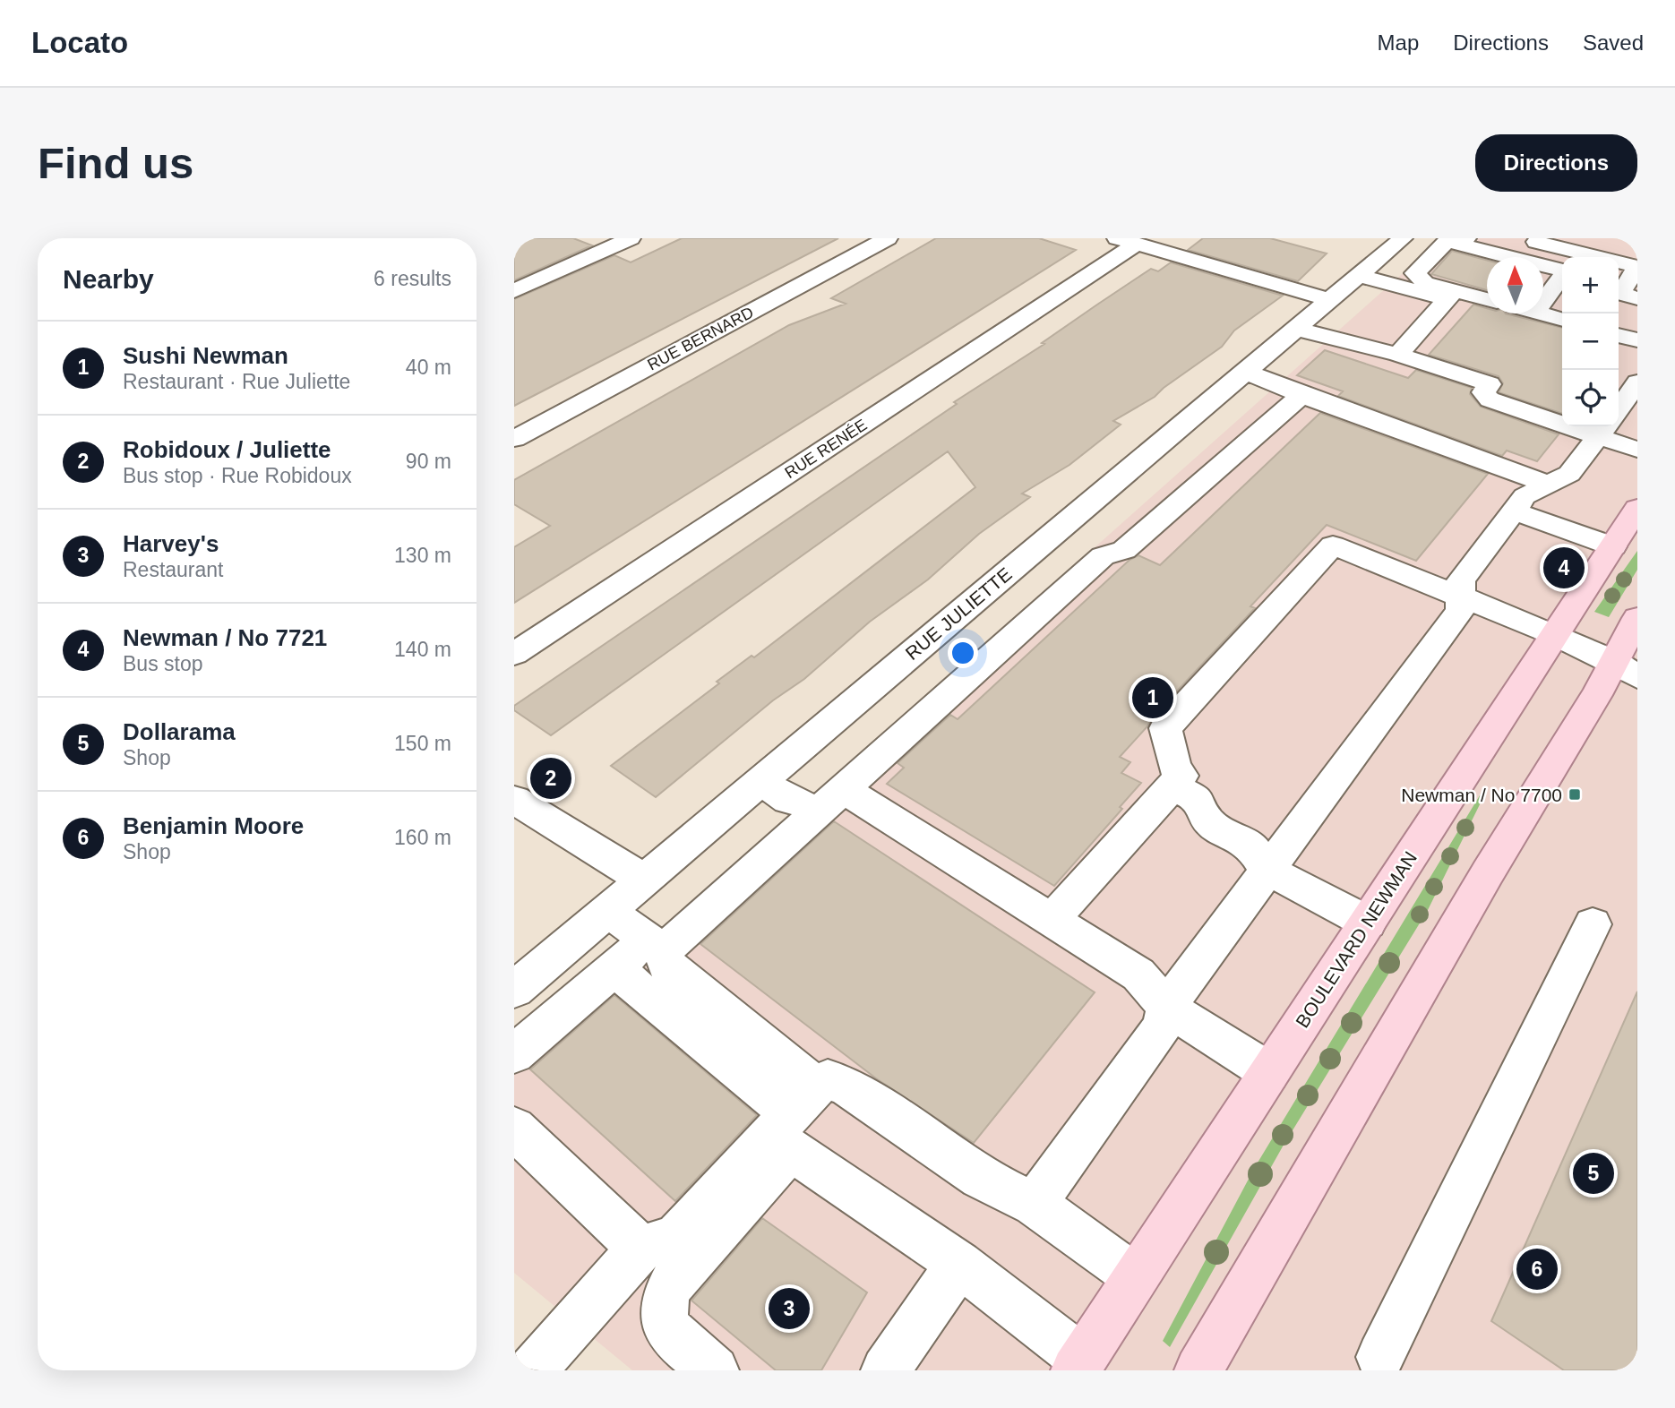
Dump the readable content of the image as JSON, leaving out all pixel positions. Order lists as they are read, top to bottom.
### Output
{
  "streets": {
    "main road": ["BOULEVARD NEWMAN"],
    "street": ["RUE BERNARD", "RUE RENÉE", "RUE JULIETTE"]
  },
  "places": {
    "transit": ["Newman / No 7700"]
  },
  "north": "top",
  "page": {
    "header": "Locato",
    "nav": ["Map", "Directions", "Saved"],
    "buttons": "Directions",
    "title": "Find us",
    "heading": ["Nearby", "6 results"],
    "map_buttons": ["+", "−"],
    "list": [
      {
        "mark": "1",
        "name": "Sushi Newman",
        "note": "Restaurant · Rue Juliette",
        "value": "40 m"
      },
      {
        "mark": "2",
        "name": "Robidoux / Juliette",
        "note": "Bus stop · Rue Robidoux",
        "value": "90 m"
      },
      {
        "mark": "3",
        "name": "Harvey's",
        "note": "Restaurant",
        "value": "130 m"
      },
      {
        "mark": "4",
        "name": "Newman / No 7721",
        "note": "Bus stop",
        "value": "140 m"
      },
      {
        "mark": "5",
        "name": "Dollarama",
        "note": "Shop",
        "value": "150 m"
      },
      {
        "mark": "6",
        "name": "Benjamin Moore",
        "note": "Shop",
        "value": "160 m"
      }
    ],
    "pins": [
      "4",
      "1",
      "2",
      "5",
      "6",
      "3"
    ]
  }
}
